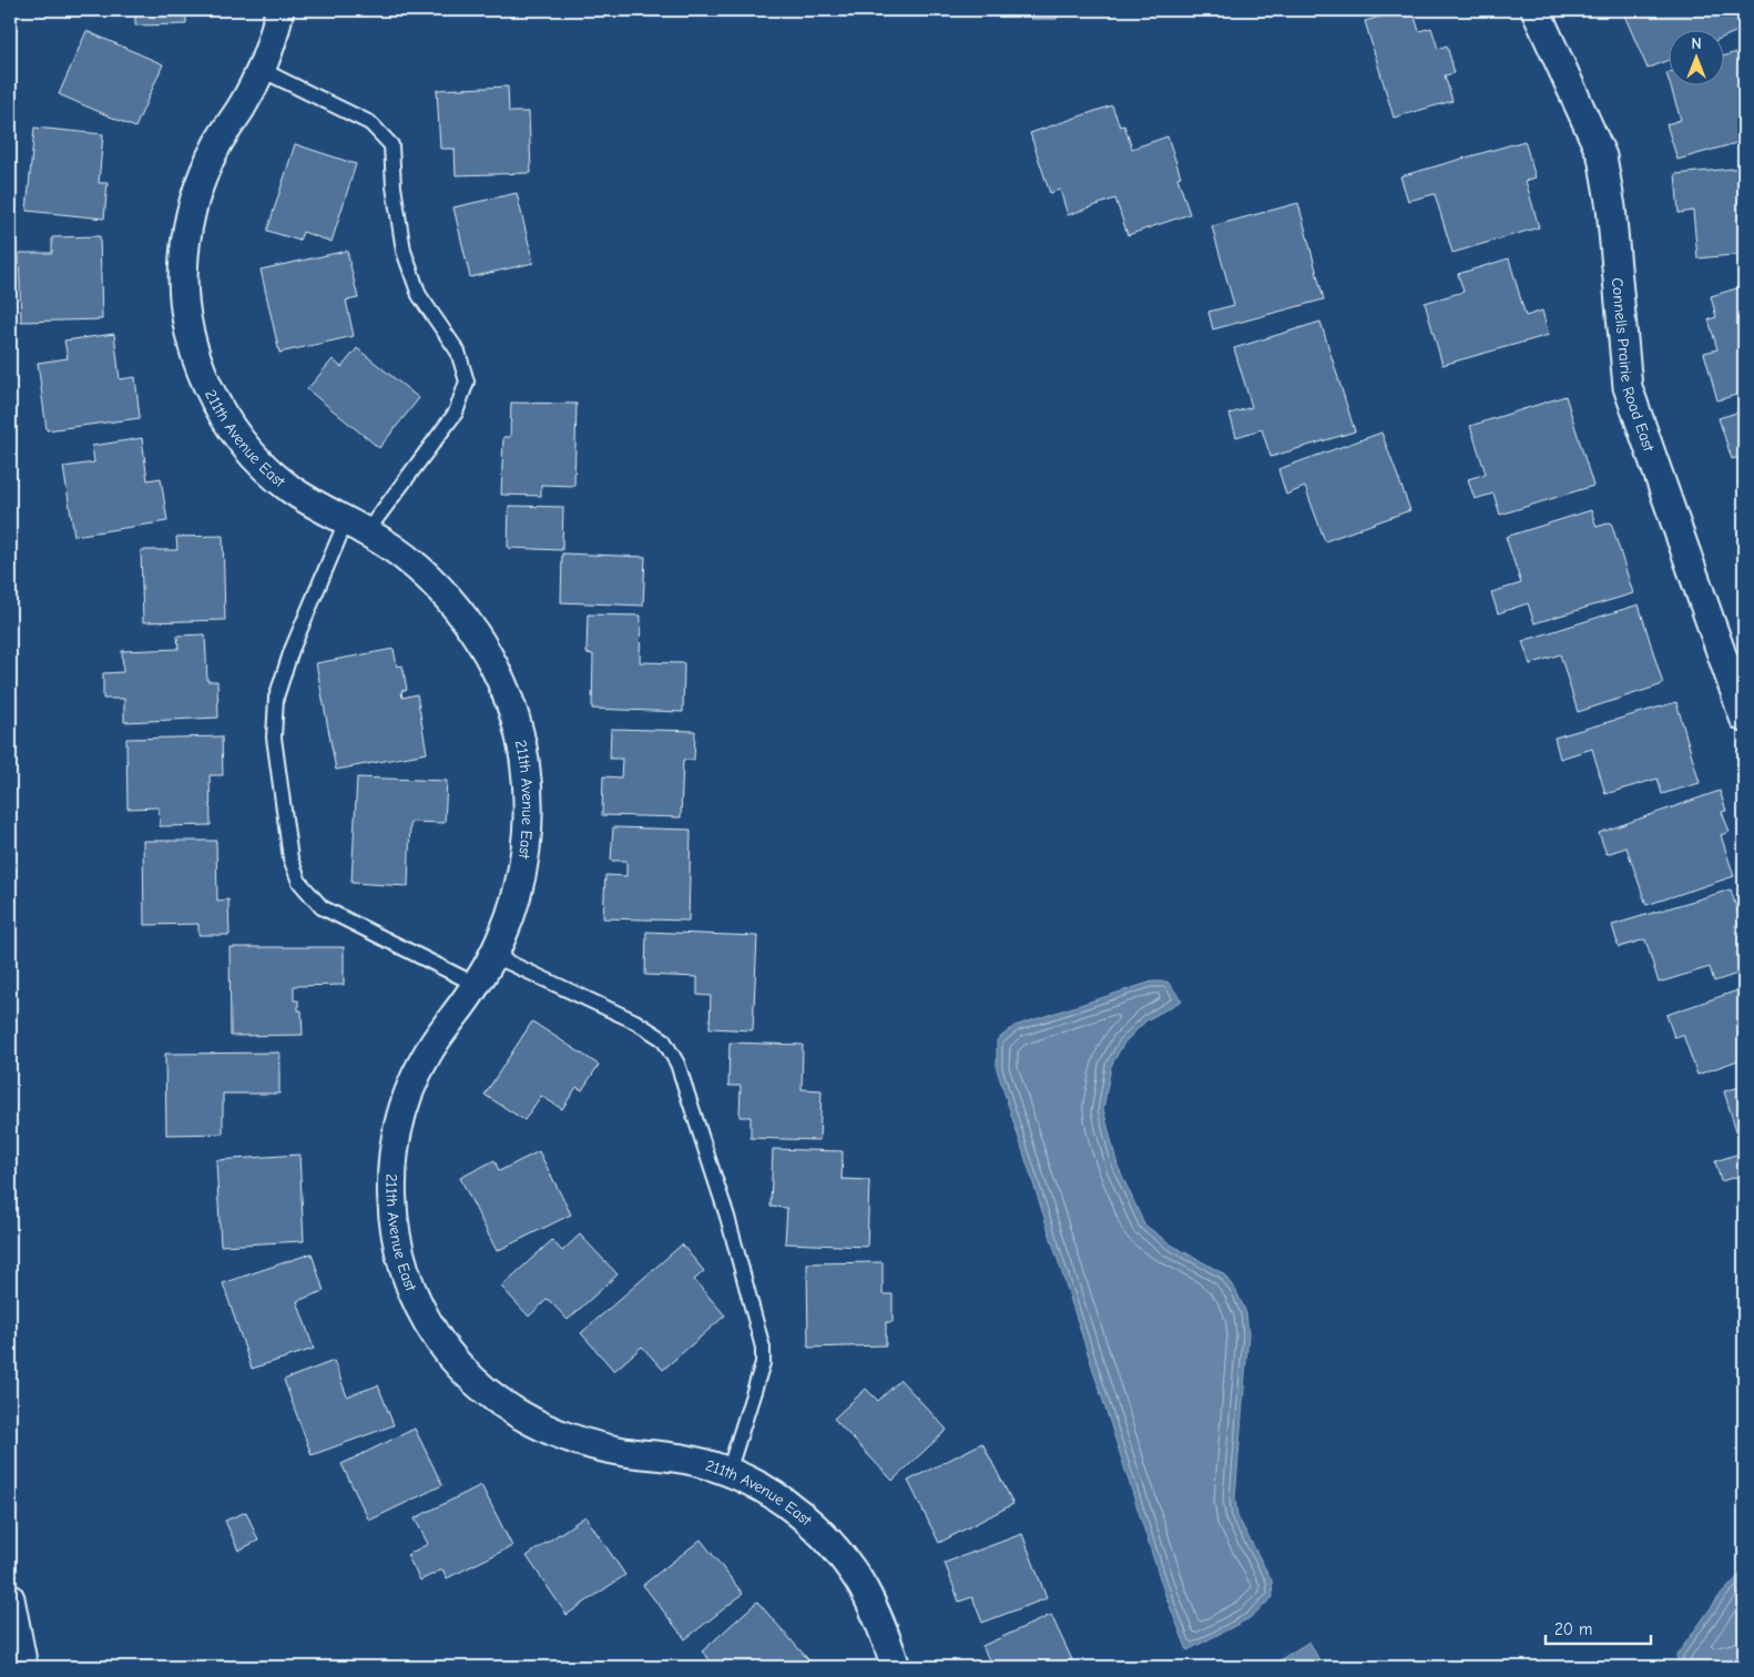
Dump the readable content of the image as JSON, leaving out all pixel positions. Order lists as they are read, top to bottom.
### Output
{
  "streets": {
    "street": ["Connells Prairie Road East", "211th Avenue East"]
  },
  "scale_bar": "20 m",
  "north": "top"
}
